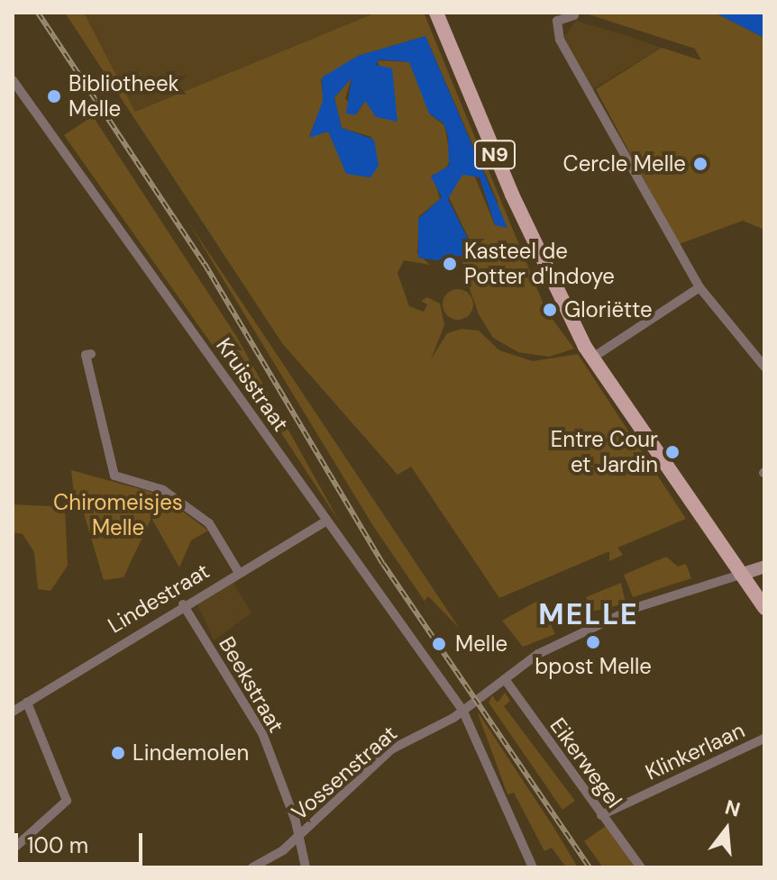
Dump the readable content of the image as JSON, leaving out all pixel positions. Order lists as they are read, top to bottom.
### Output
{
  "streets": {
    "main road": ["N9"],
    "street": [
      "Kruisstraat",
      "Lindestraat",
      "Beekstraat",
      "Klinkerlaan",
      "Eikerwegel",
      "Vossenstraat"
    ]
  },
  "crossings": [
    ["Kruisstraat", "Lindestraat"],
    ["Kruisstraat", "Vossenstraat"],
    ["Lindestraat", "Beekstraat"],
    ["Beekstraat", "Vossenstraat"],
    ["Klinkerlaan", "Eikerwegel"],
    ["Eikerwegel", "Vossenstraat"]
  ],
  "districts": ["MELLE"],
  "parks": ["Chiromeisjes Melle"],
  "places": [
    "Bibliotheek Melle",
    "Cercle Melle",
    "Kasteel de Potter d'Indoye",
    "Gloriëtte",
    "Entre Cour et Jardin",
    "bpost Melle",
    "Melle",
    "Lindemolen"
  ],
  "scale_bar": "100 m",
  "north": "top"
}
